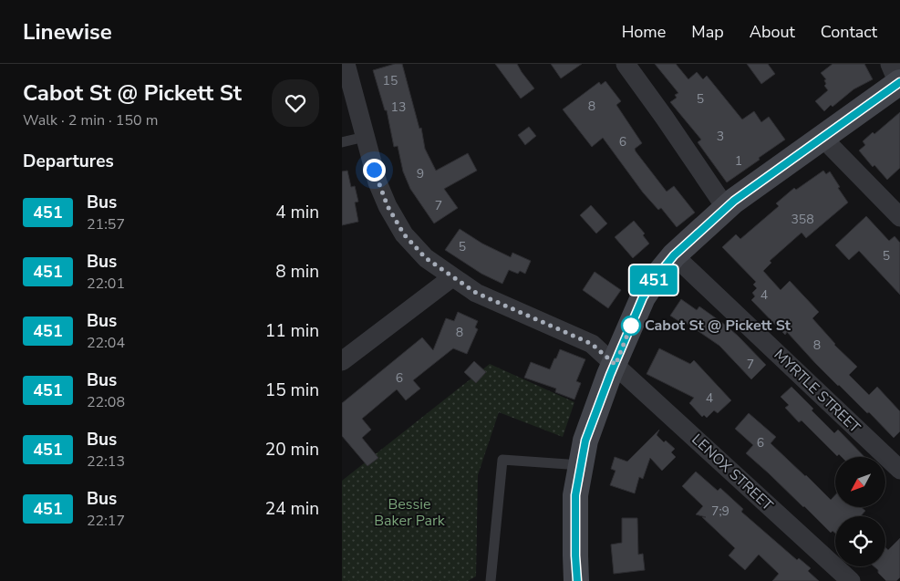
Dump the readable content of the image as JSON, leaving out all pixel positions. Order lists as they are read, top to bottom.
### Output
{
  "streets": {
    "street": ["MYRTLE STREET", "LENOX STREET"]
  },
  "parks": ["Bessie Baker Park"],
  "places": ["Cabot St @ Pickett St"],
  "lines": ["bus line 451"],
  "house_numbers": [
    "15",
    "5",
    "8",
    "13",
    "3",
    "6",
    "1",
    "9",
    "7",
    "358",
    "5",
    "5",
    "4",
    "8",
    "8",
    "7",
    "6",
    "4",
    "6",
    "7;9"
  ],
  "north": "bottom left",
  "page": {
    "header": "Linewise",
    "nav": [
      "Home",
      "Map",
      "About",
      "Contact"
    ],
    "heading": [
      ["Cabot St @ Pickett St", "Walk · 2 min · 150 m"],
      "Departures"
    ],
    "on_map": "451",
    "list": [
      {
        "mark": "451",
        "name": "Bus",
        "note": "21:57",
        "value": "4 min"
      },
      {
        "mark": "451",
        "name": "Bus",
        "note": "22:01",
        "value": "8 min"
      },
      {
        "mark": "451",
        "name": "Bus",
        "note": "22:04",
        "value": "11 min"
      },
      {
        "mark": "451",
        "name": "Bus",
        "note": "22:08",
        "value": "15 min"
      },
      {
        "mark": "451",
        "name": "Bus",
        "note": "22:13",
        "value": "20 min"
      },
      {
        "mark": "451",
        "name": "Bus",
        "note": "22:17",
        "value": "24 min"
      }
    ]
  }
}
